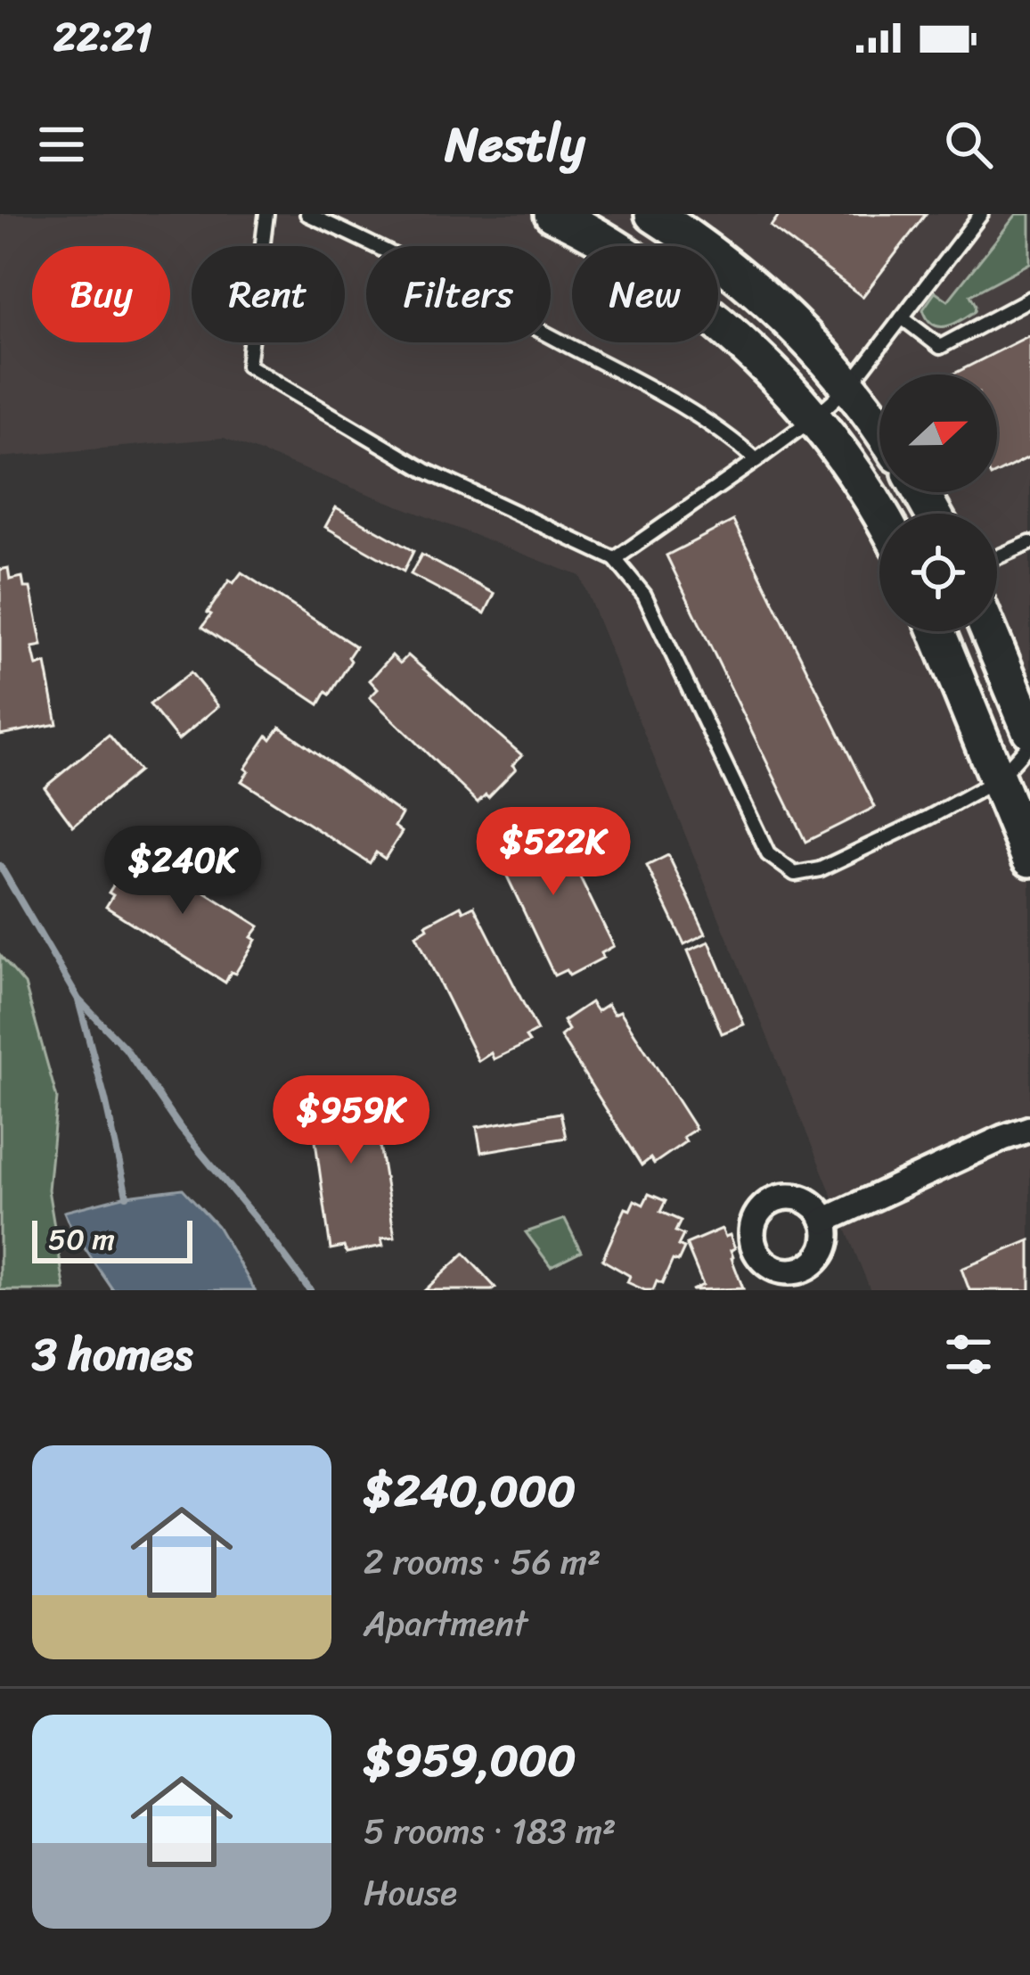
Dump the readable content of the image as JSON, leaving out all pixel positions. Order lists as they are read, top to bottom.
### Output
{
  "scale_bar": "50 m",
  "north": "right",
  "page": {
    "status": "22:21",
    "header": "Nestly",
    "chip": [
      "Buy",
      "Rent",
      "Filters",
      "New"
    ],
    "price": ["$522K", "$240K", "$959K"],
    "scale": "50 m",
    "heading": "3 homes",
    "list": [
      {
        "name": "$240,000",
        "note": "2 rooms · 56 m² · Apartment"
      },
      {
        "name": "$959,000",
        "note": "5 rooms · 183 m² · House"
      }
    ]
  }
}
